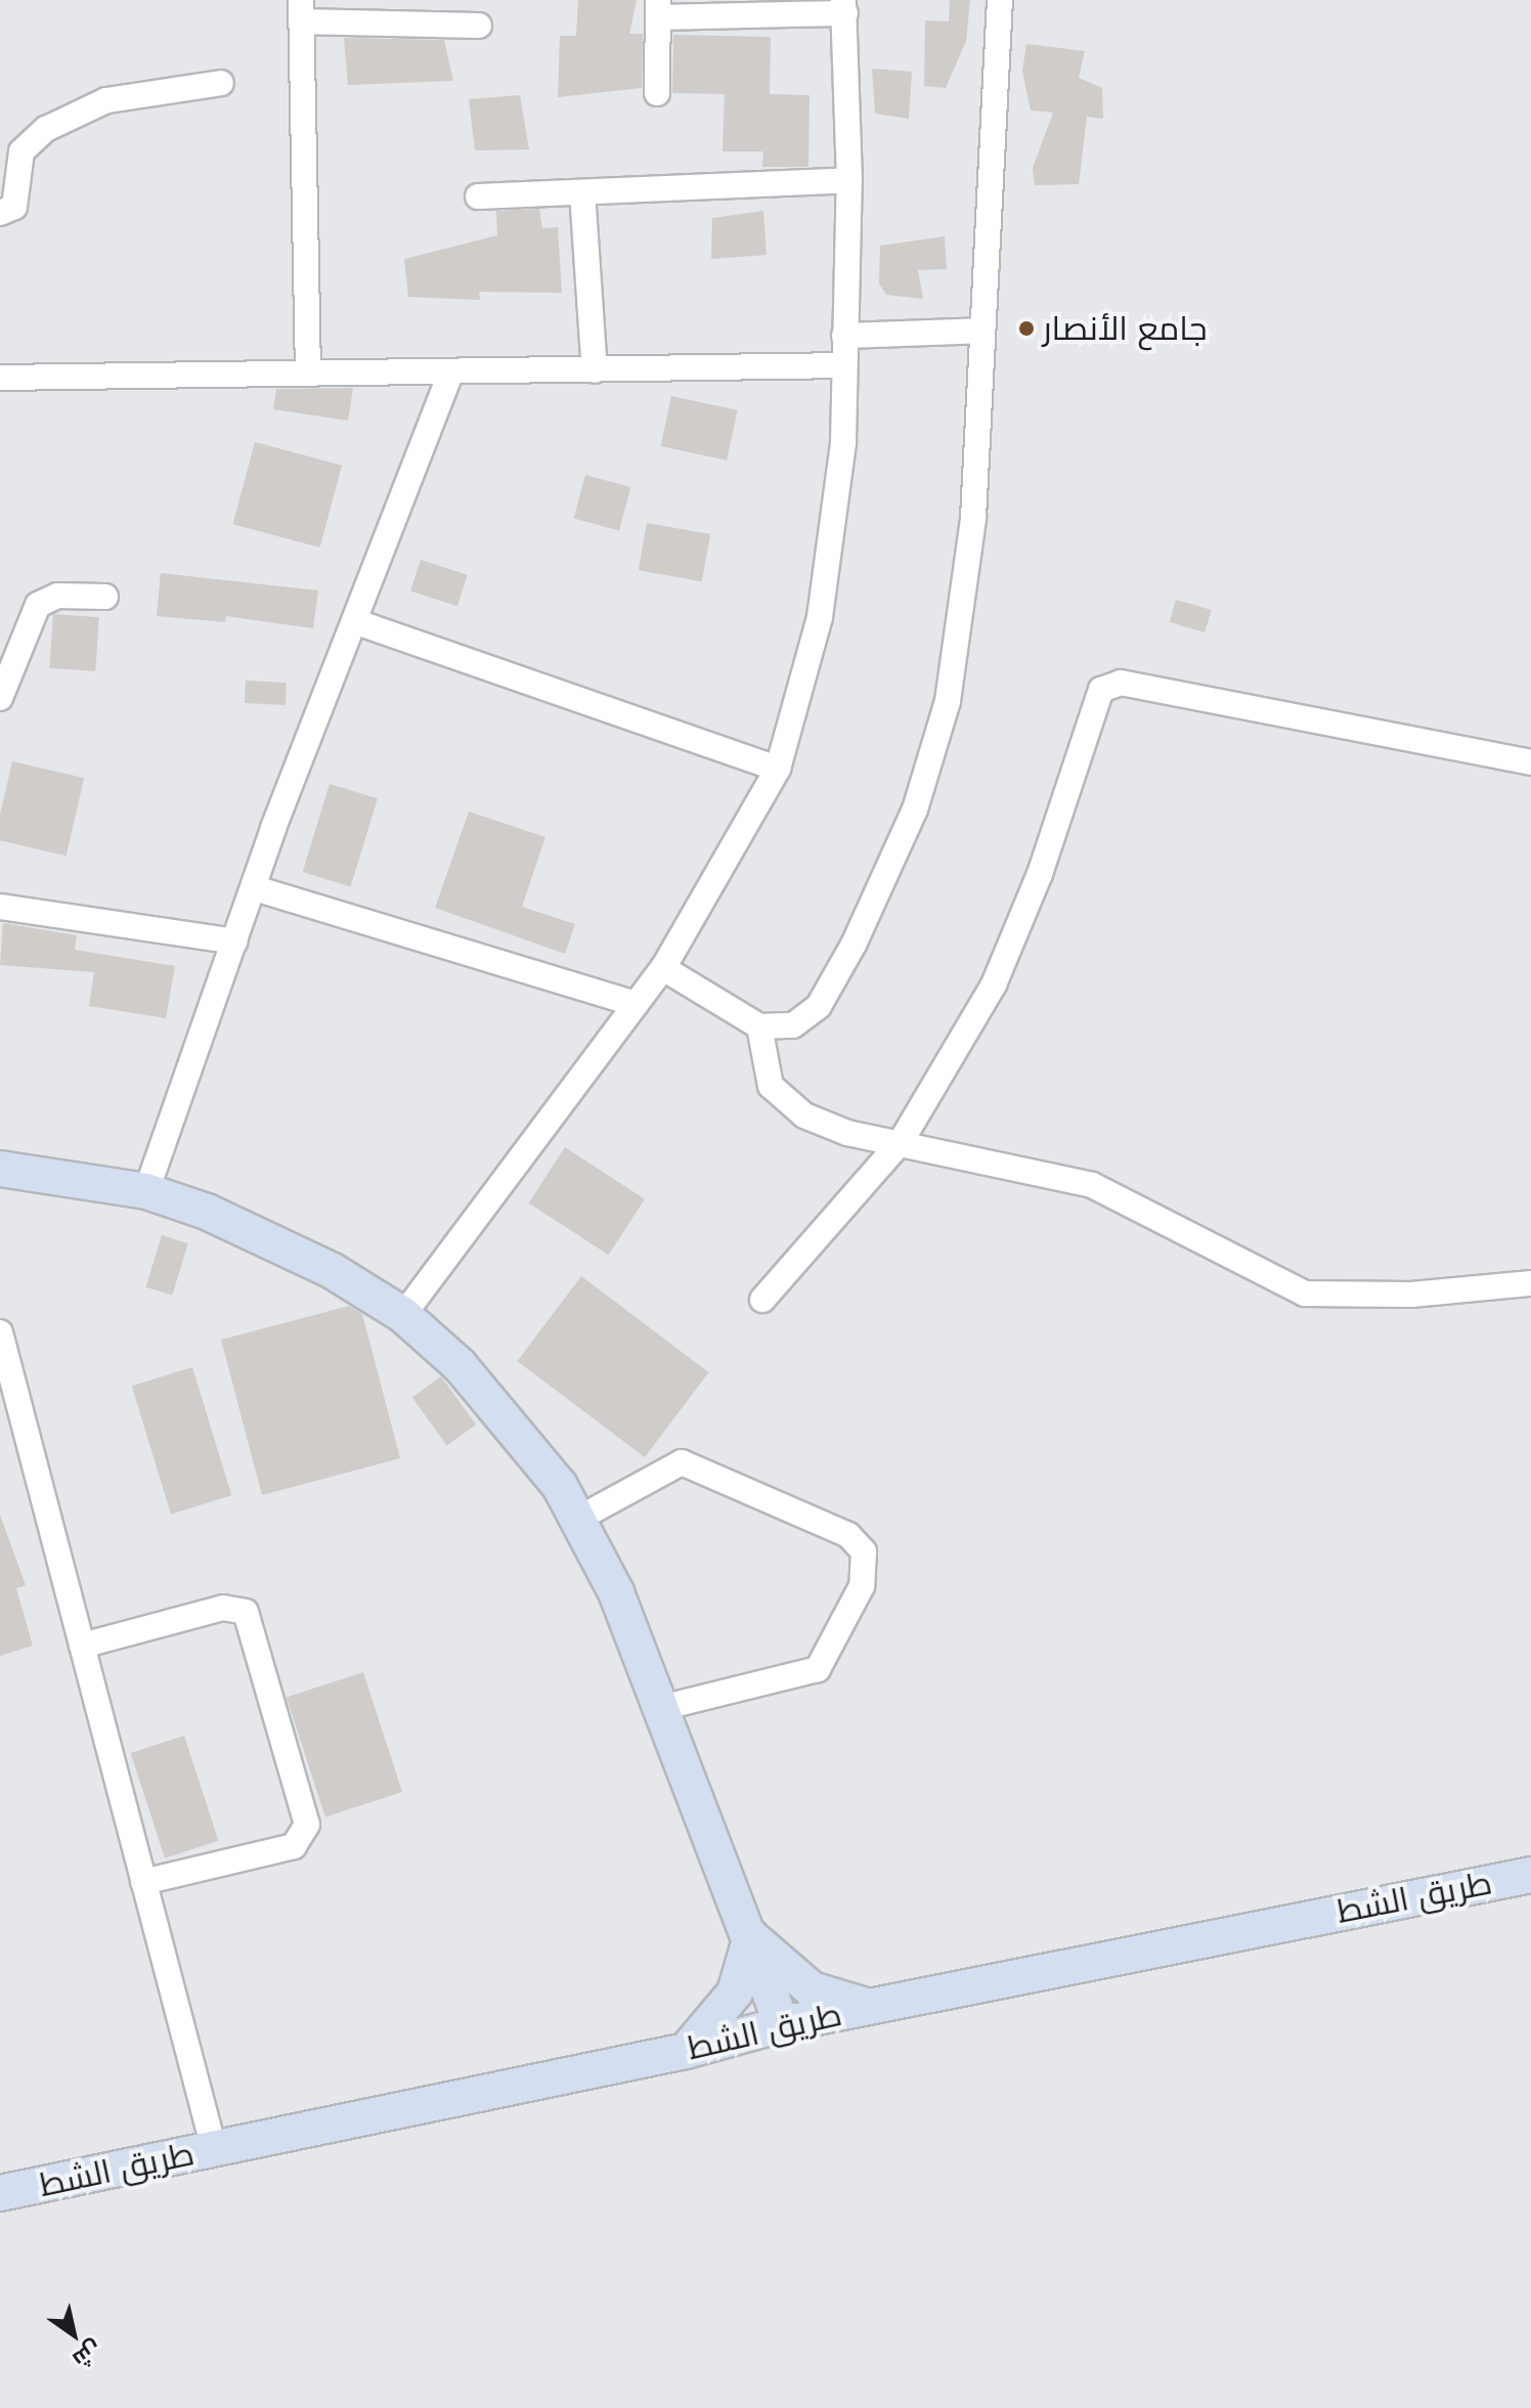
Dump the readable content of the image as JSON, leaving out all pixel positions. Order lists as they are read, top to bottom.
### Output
{
  "streets": {
    "main road": ["طريق الشط"]
  },
  "places": ["جامع الأنصار"],
  "north": "bottom right"
}
